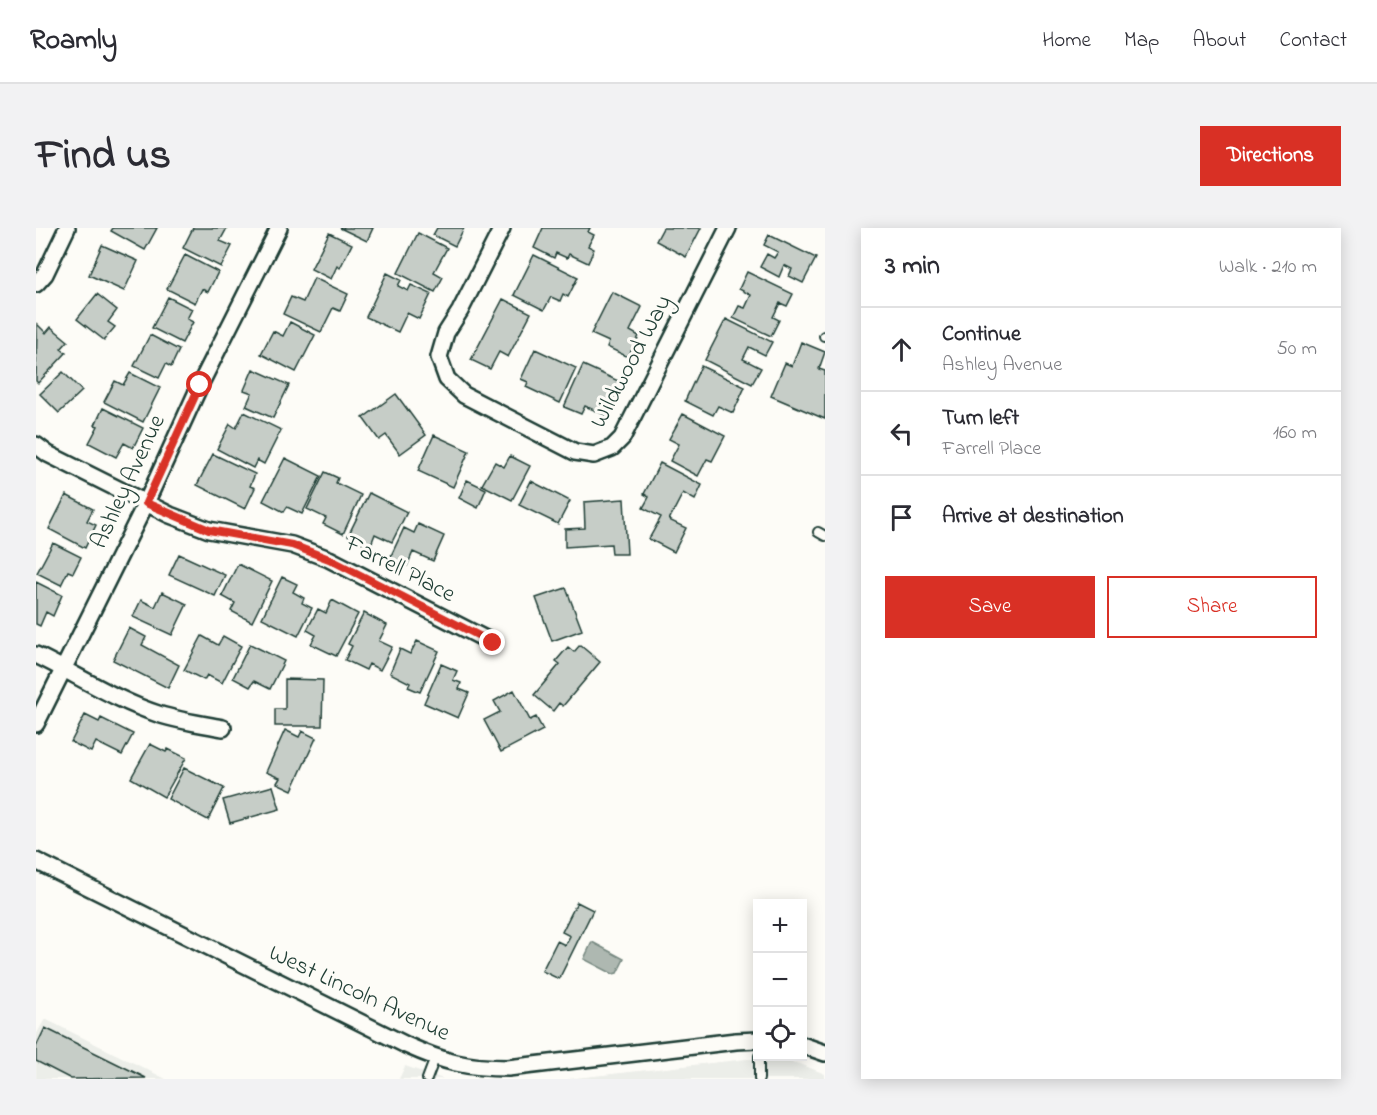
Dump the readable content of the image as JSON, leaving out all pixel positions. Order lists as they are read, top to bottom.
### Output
{
  "streets": {
    "street": [
      "Wildwood Way",
      "Ashley Avenue",
      "Farrell Place",
      "West Lincoln Avenue"
    ]
  },
  "crossings": [
    ["Ashley Avenue", "Farrell Place"]
  ],
  "page": {
    "header": "Roamly",
    "nav": [
      "Home",
      "Map",
      "About",
      "Contact"
    ],
    "title": "Find us",
    "buttons": [
      "Directions",
      ["Save", "Share"]
    ],
    "heading": ["3 min", "Walk · 210 m"],
    "list": [
      ["Continue", "Ashley Avenue", "50 m"],
      ["Turn left", "Farrell Place", "160 m"],
      "Arrive at destination"
    ],
    "map_buttons": ["+", "−"]
  }
}
